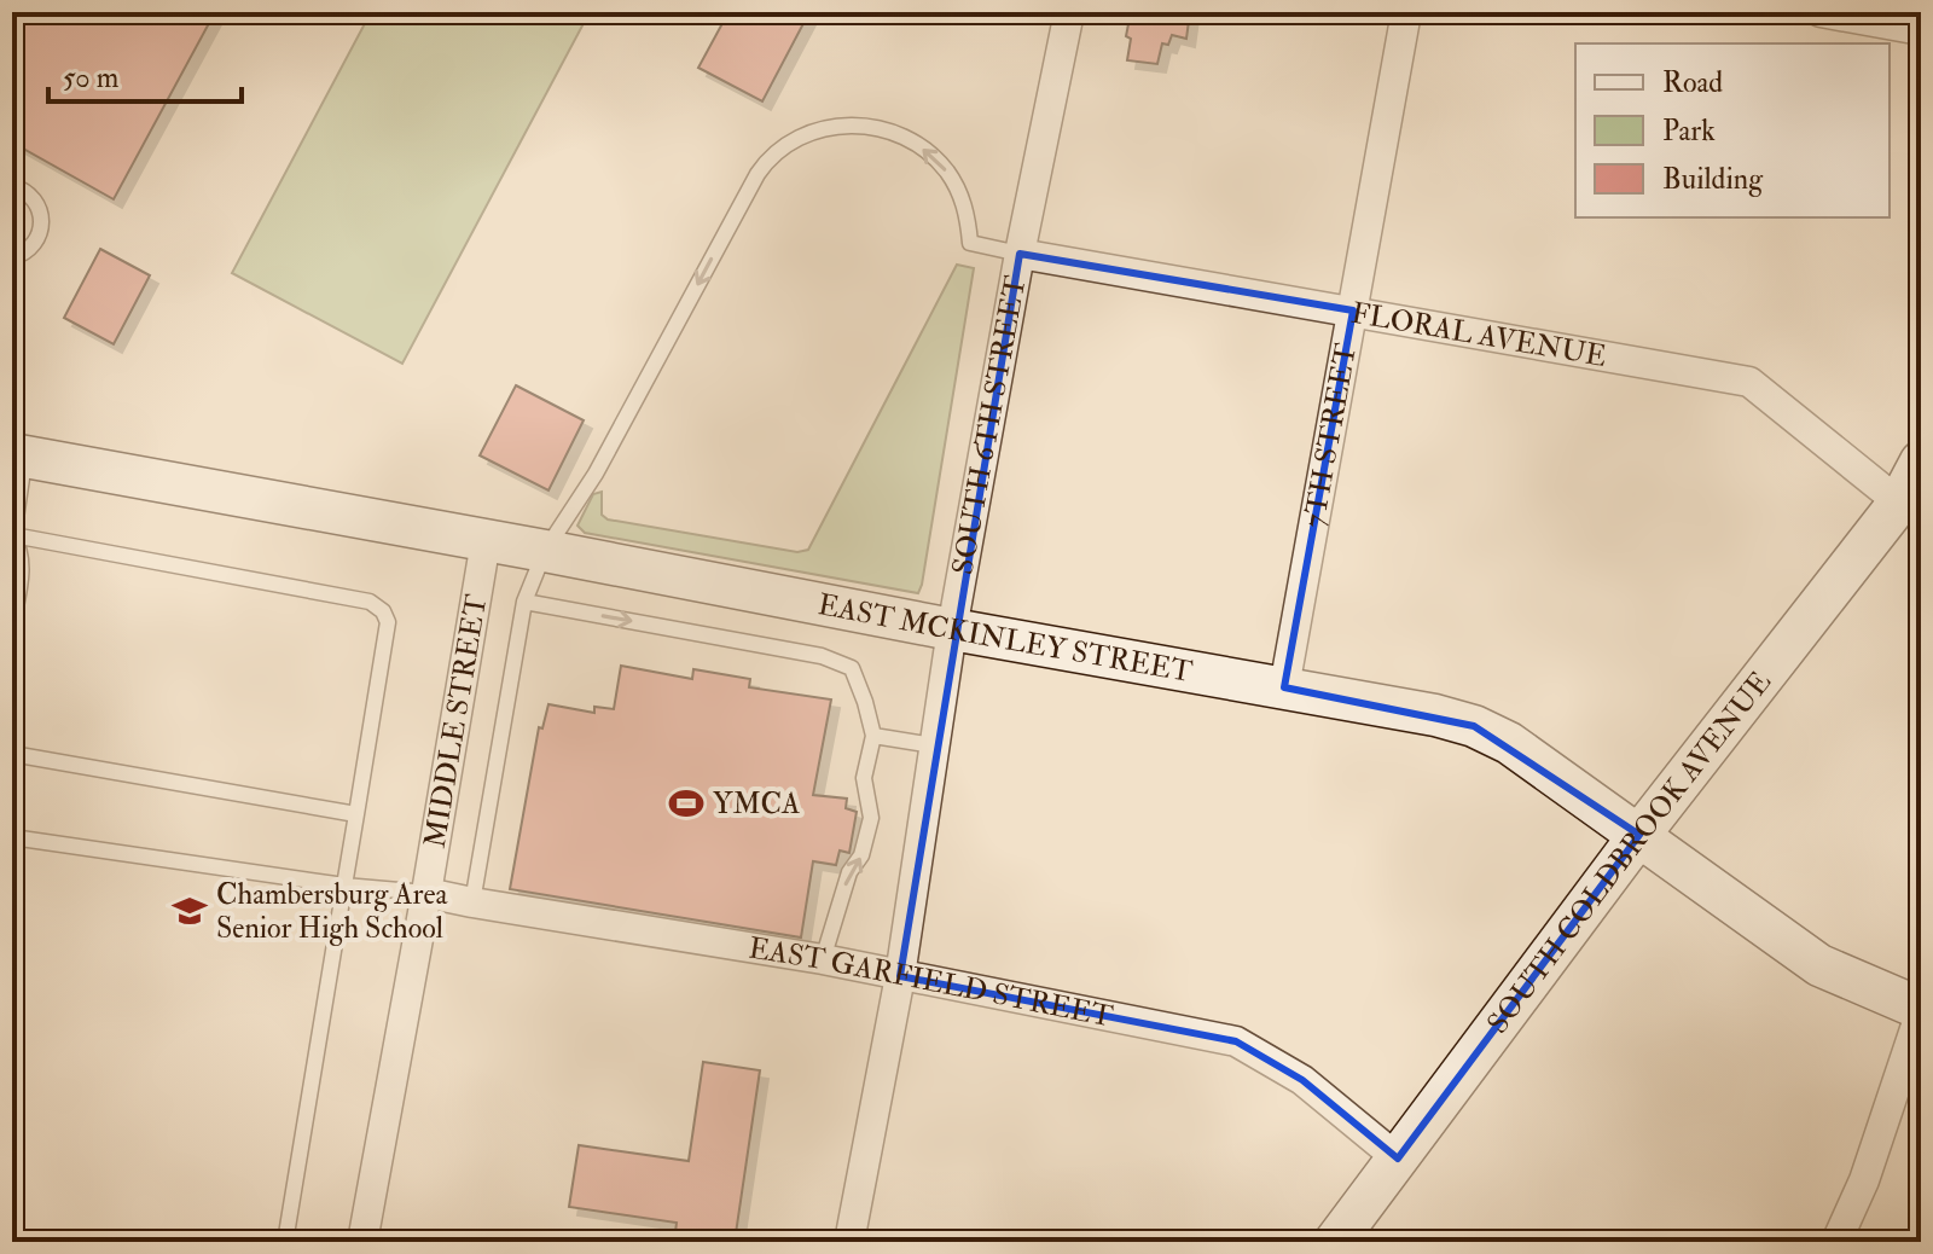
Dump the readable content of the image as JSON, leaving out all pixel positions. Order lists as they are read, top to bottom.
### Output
{
  "streets": {
    "street": [
      "FLORAL AVENUE",
      "SOUTH 6TH STREET",
      "7TH STREET",
      "EAST MCKINLEY STREET",
      "MIDDLE STREET",
      "SOUTH COLDBROOK AVENUE",
      "EAST GARFIELD STREET"
    ]
  },
  "crossings": [
    ["FLORAL AVENUE", "SOUTH 6TH STREET"],
    ["FLORAL AVENUE", "7TH STREET"],
    ["FLORAL AVENUE", "SOUTH COLDBROOK AVENUE"],
    ["SOUTH 6TH STREET", "EAST MCKINLEY STREET"],
    ["SOUTH 6TH STREET", "EAST GARFIELD STREET"],
    ["7TH STREET", "EAST MCKINLEY STREET"],
    ["EAST MCKINLEY STREET", "MIDDLE STREET"],
    ["EAST MCKINLEY STREET", "SOUTH COLDBROOK AVENUE"],
    ["MIDDLE STREET", "EAST GARFIELD STREET"],
    ["SOUTH COLDBROOK AVENUE", "EAST GARFIELD STREET"]
  ],
  "places": {
    "sports": ["YMCA"],
    "school or university": ["Chambersburg Area Senior High School"]
  },
  "legend": ["Road", "Park", "Building"],
  "scale_bar": "50 m"
}
